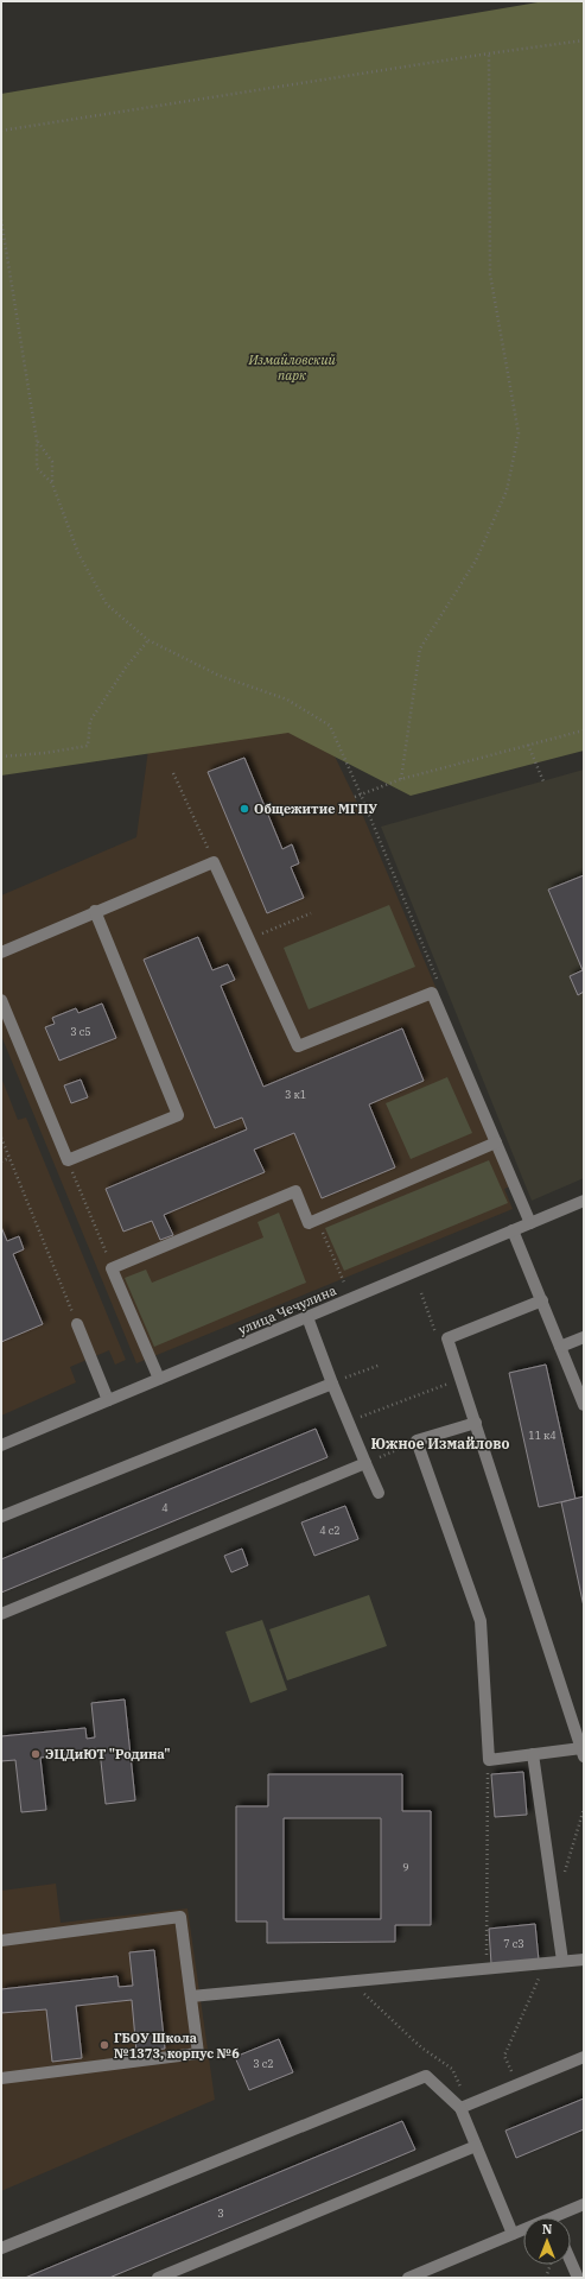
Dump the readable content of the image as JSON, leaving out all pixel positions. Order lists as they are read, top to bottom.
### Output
{
  "streets": {
    "street": ["улица Чечулина"]
  },
  "districts": ["Южное Измайлово"],
  "parks": ["Измайловский парк"],
  "places": ["Общежитие МГПУ", "ЭЦДиЮТ \"Родина\"", "ГБОУ Школа №1373, корпус №6"],
  "house_numbers": [
    "3 с5",
    "3 к1",
    "11 к4",
    "4",
    "4 с2",
    "9",
    "7 с3",
    "3 с2",
    "3"
  ],
  "north": "top"
}
